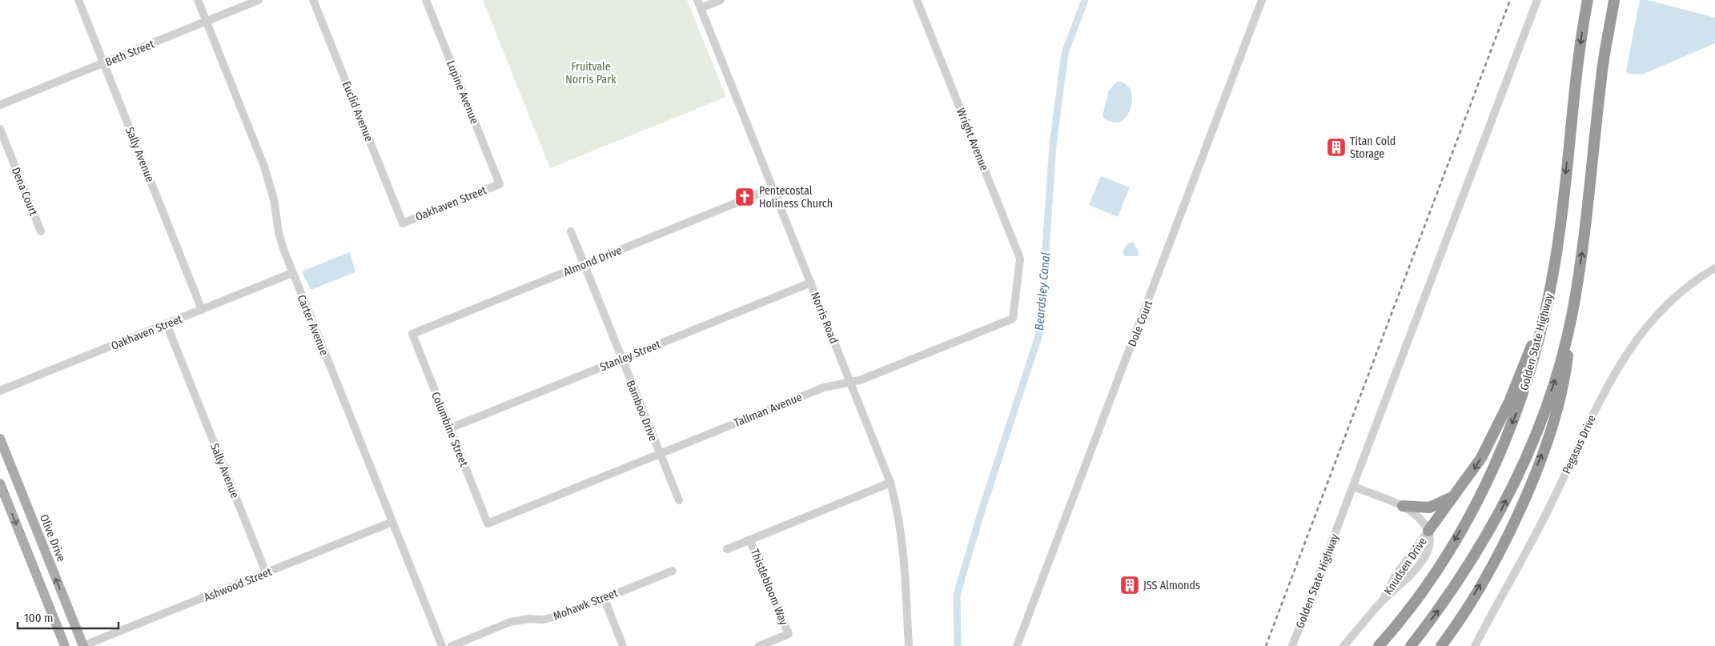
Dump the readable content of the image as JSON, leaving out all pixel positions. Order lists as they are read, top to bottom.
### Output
{
  "streets": {
    "highway": ["Golden State Highway"],
    "main road": ["Olive Drive"],
    "street": [
      "Beth Street",
      "Lupine Avenue",
      "Euclid Avenue",
      "Wright Avenue",
      "Sally Avenue",
      "Dena Court",
      "Oakhaven Street",
      "Almond Drive",
      "Norris Road",
      "Dole Court",
      "Carter Avenue",
      "Stanley Street",
      "Tallman Avenue",
      "Bamboo Drive",
      "Columbine Street",
      "Pegasus Drive",
      "Knudsen Drive",
      "Ashwood Street",
      "Thistlebloom Way",
      "Mohawk Street"
    ]
  },
  "crossings": [
    ["Beth Street", "Sally Avenue"],
    ["Beth Street", "Carter Avenue"],
    ["Lupine Avenue", "Oakhaven Street"],
    ["Euclid Avenue", "Oakhaven Street"],
    ["Wright Avenue", "Tallman Avenue"],
    ["Sally Avenue", "Oakhaven Street"],
    ["Sally Avenue", "Ashwood Street"],
    ["Oakhaven Street", "Carter Avenue"],
    ["Almond Drive", "Norris Road"],
    ["Almond Drive", "Bamboo Drive"],
    ["Almond Drive", "Columbine Street"],
    ["Norris Road", "Stanley Street"],
    ["Norris Road", "Tallman Avenue"],
    ["Carter Avenue", "Ashwood Street"],
    ["Golden State Highway", "Knudsen Drive"],
    ["Stanley Street", "Bamboo Drive"],
    ["Stanley Street", "Columbine Street"],
    ["Tallman Avenue", "Bamboo Drive"],
    ["Tallman Avenue", "Columbine Street"],
    ["Olive Drive", "Ashwood Street"]
  ],
  "water": ["Beardsley Canal"],
  "parks": ["Fruitvale Norris Park"],
  "places": {
    "building": ["Titan Cold Storage", "JSS Almonds"],
    "church": ["Pentecostal Holiness Church"]
  },
  "scale_bar": "100 m"
}
